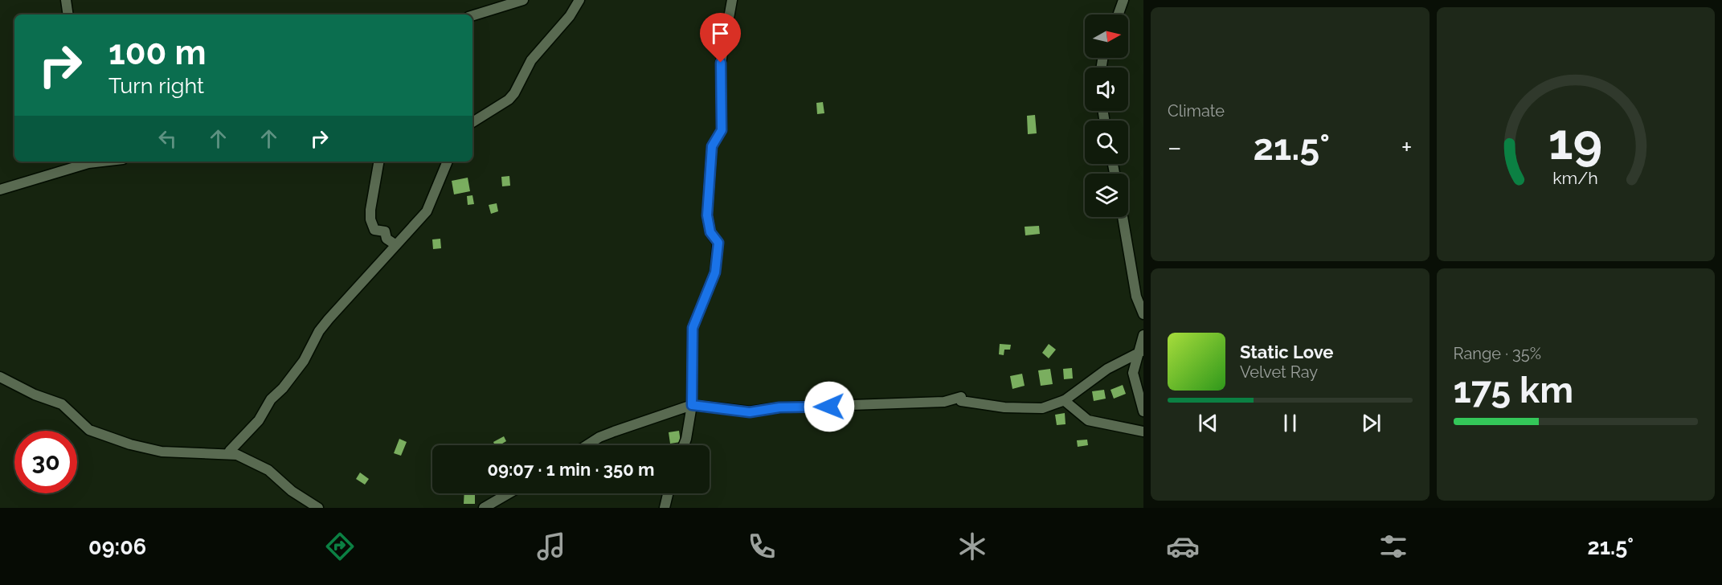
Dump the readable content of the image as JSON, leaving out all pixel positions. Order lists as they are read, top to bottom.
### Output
{
  "north": "right",
  "page": {
    "tile": [
      "Climate",
      ["Range · 35%", "175 km"]
    ],
    "turn": ["100 m", "Turn right"],
    "heat": ["−", "21.5°", "+"],
    "song": ["Static Love", "Velvet Ray"],
    "limit": "30",
    "trip": "09:07 · 1 min · 350 m",
    "tabs": ["09:06", "21.5°"],
    "gauge": ["19", "km/h"]
  }
}
